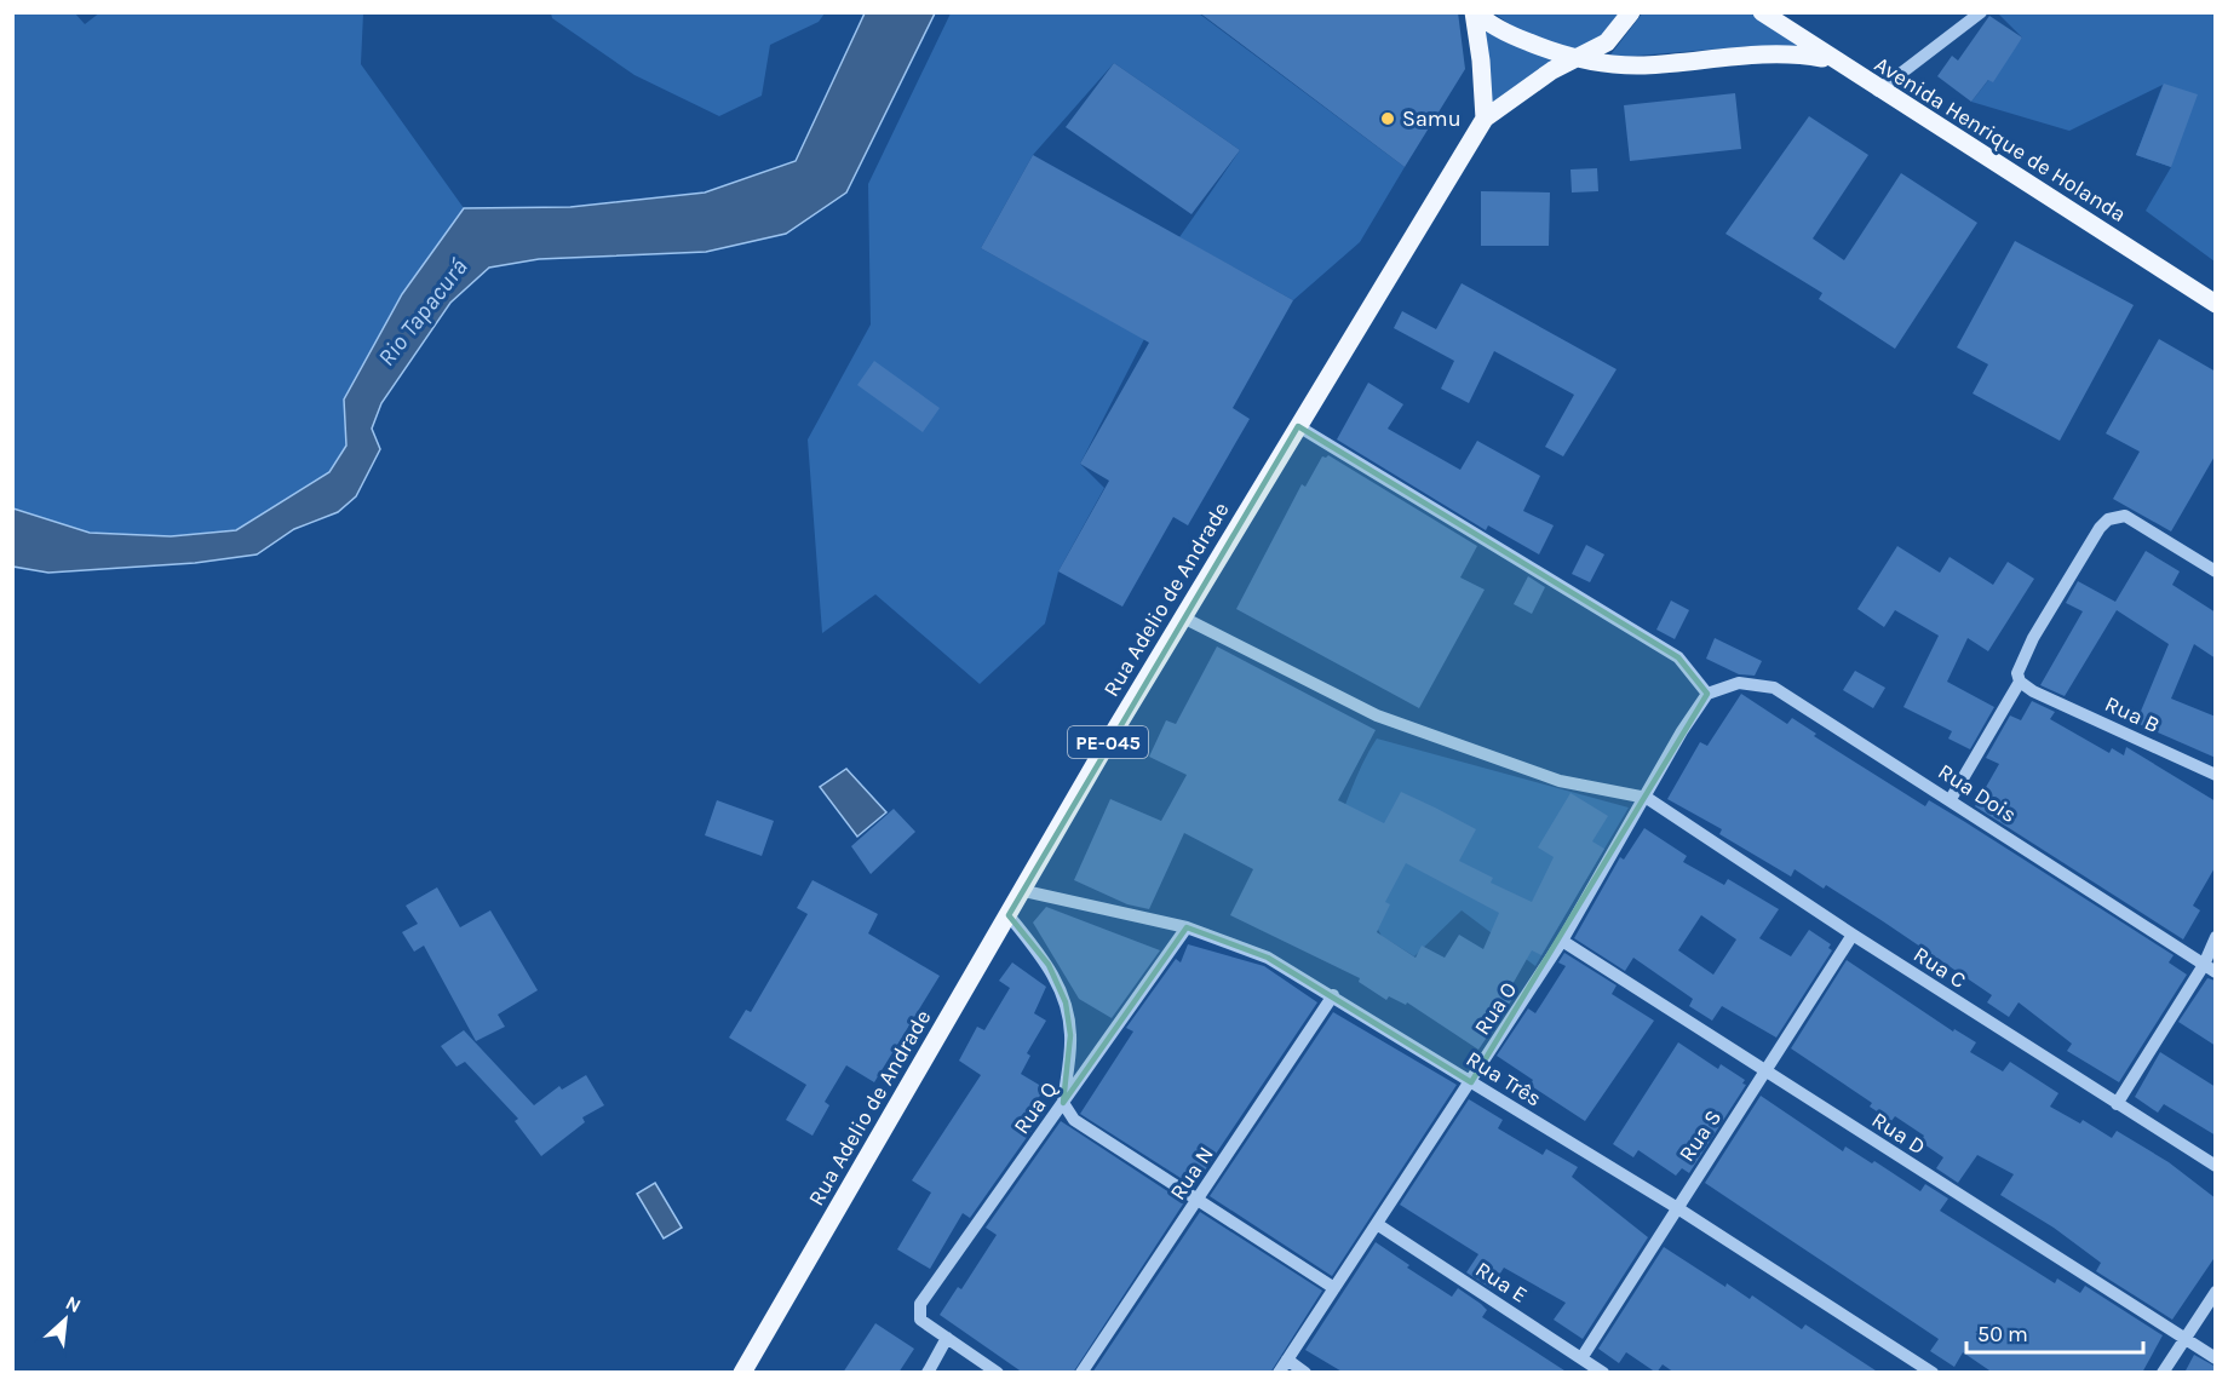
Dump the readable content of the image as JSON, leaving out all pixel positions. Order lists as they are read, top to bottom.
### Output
{
  "streets": {
    "main road": ["Avenida Henrique de Holanda", "Rua Adelio de Andrade", "PE-045"],
    "street": [
      "Rua B",
      "Rua Dois",
      "Rua C",
      "Rua O",
      "Rua Três",
      "Rua Q",
      "Rua D",
      "Rua S",
      "Rua N",
      "Rua E"
    ]
  },
  "crossings": [
    ["Rua Adelio de Andrade", "Rua Três"],
    ["Rua Dois", "Rua O"],
    ["Rua C", "Rua O"],
    ["Rua C", "Rua S"],
    ["Rua O", "Rua Três"],
    ["Rua O", "Rua D"],
    ["Rua O", "Rua E"],
    ["Rua Três", "Rua Q"],
    ["Rua Três", "Rua S"],
    ["Rua Três", "Rua N"],
    ["Rua D", "Rua S"],
    ["Rua S", "Rua E"]
  ],
  "water": ["Rio Tapacurá"],
  "places": ["Samu"],
  "scale_bar": "50 m",
  "north": "top right"
}
